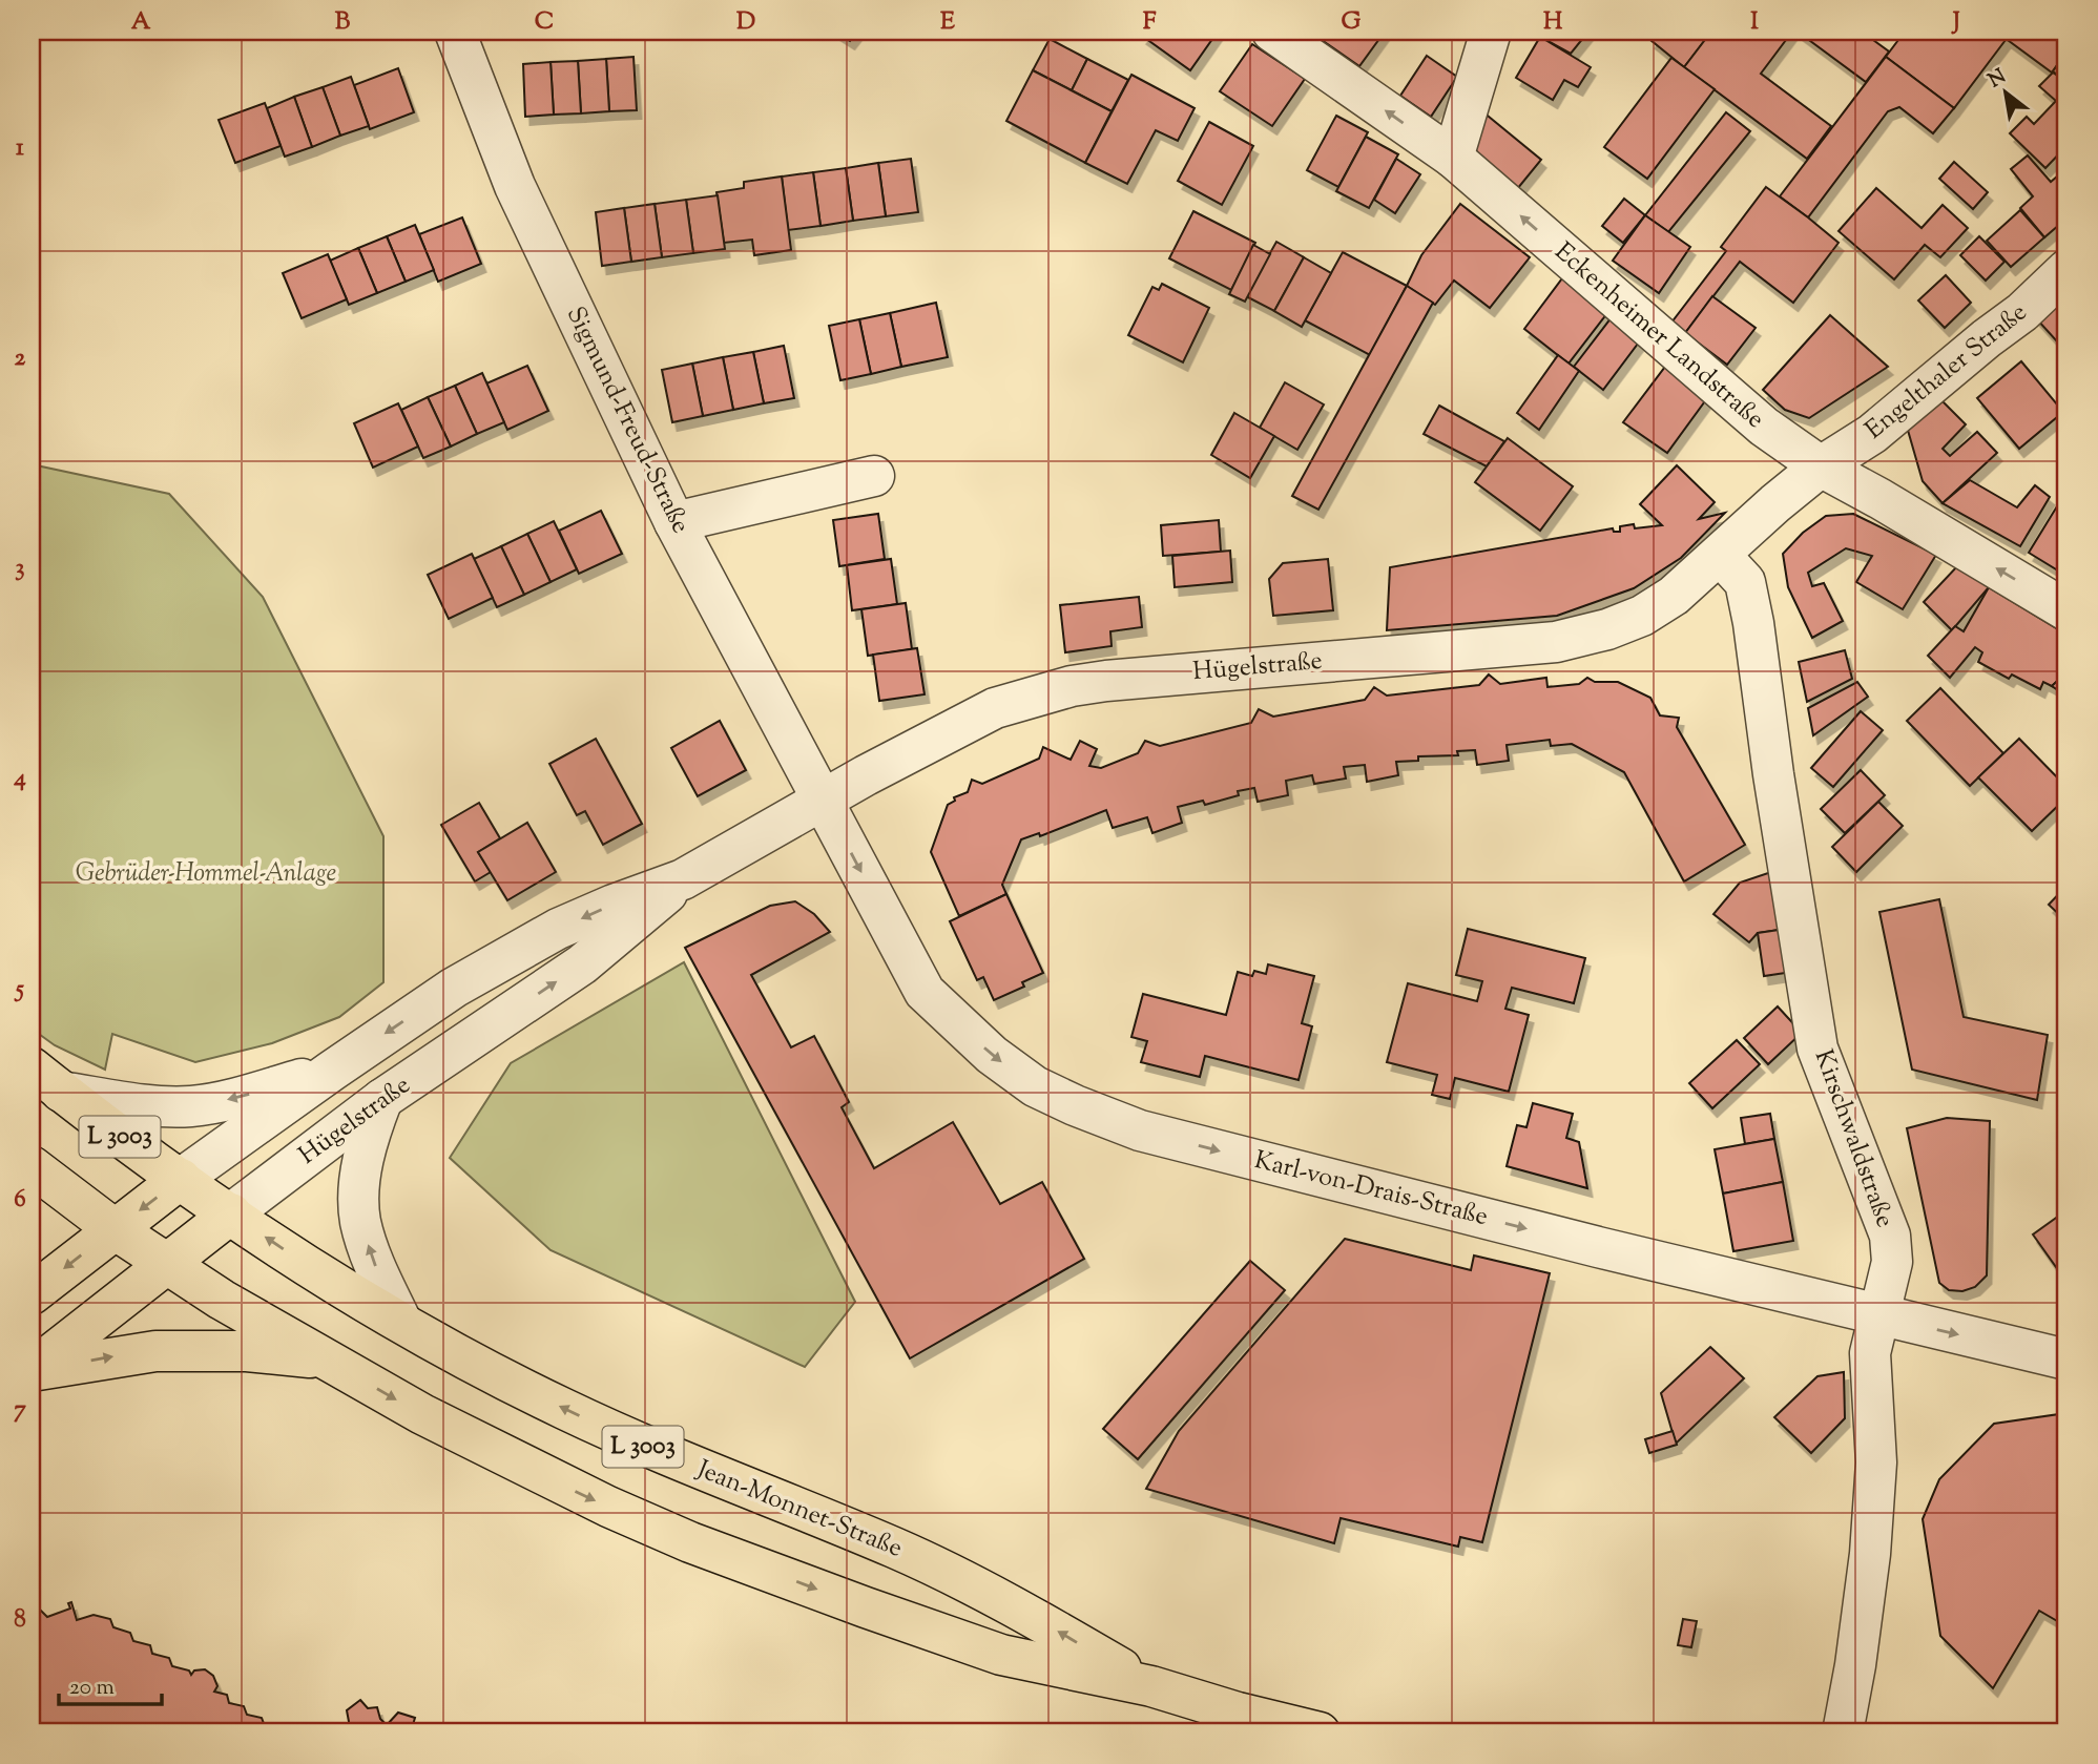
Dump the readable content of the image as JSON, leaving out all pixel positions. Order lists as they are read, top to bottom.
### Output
{
  "streets": {
    "main road": ["Hügelstraße", "L 3003", "Jean-Monnet-Straße"],
    "street": [
      "Eckenheimer Landstraße",
      "Engelthaler Straße",
      "Sigmund-Freud-Straße",
      "Kirschwaldstraße",
      "Karl-von-Drais-Straße"
    ]
  },
  "crossings": [
    ["Eckenheimer Landstraße", "Engelthaler Straße"],
    ["Eckenheimer Landstraße", "Hügelstraße"],
    ["Engelthaler Straße", "Hügelstraße"],
    ["Sigmund-Freud-Straße", "Hügelstraße"],
    ["Sigmund-Freud-Straße", "Karl-von-Drais-Straße"],
    ["Hügelstraße", "L 3003"],
    ["Hügelstraße", "Kirschwaldstraße"],
    ["Hügelstraße", "Karl-von-Drais-Straße"],
    ["Hügelstraße", "Jean-Monnet-Straße"],
    ["L 3003", "Jean-Monnet-Straße"],
    ["Kirschwaldstraße", "Karl-von-Drais-Straße"]
  ],
  "one_way": ["Eckenheimer Landstraße", "Karl-von-Drais-Straße"],
  "parks": ["Gebrüder-Hommel-Anlage"],
  "scale_bar": "20 m",
  "north": "top left",
  "grid": {
    "columns": [
      "A",
      "B",
      "C",
      "D",
      "E",
      "F",
      "G",
      "H",
      "I",
      "J"
    ],
    "rows": [
      "1",
      "2",
      "3",
      "4",
      "5",
      "6",
      "7",
      "8"
    ]
  }
}
